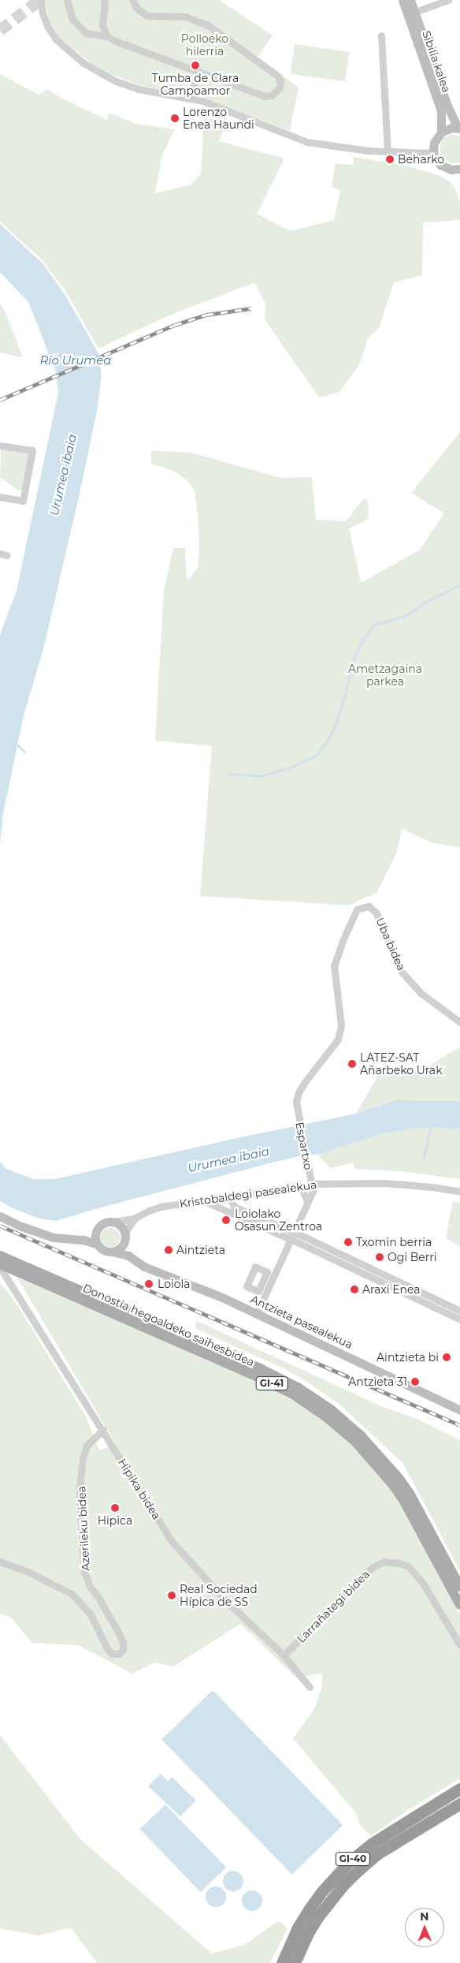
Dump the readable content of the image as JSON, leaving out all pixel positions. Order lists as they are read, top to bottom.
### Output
{
  "streets": {
    "highway": ["GI-40"],
    "main road": [
      "Sibilia kalea",
      "Antzieta pasealekua",
      "Donostia hegoaldeko saihesbidea",
      "GI-41"
    ],
    "street": [
      "Uba bidea",
      "Espartxo",
      "Kristobaldegi pasealekua",
      "Hipika bidea",
      "Azerileku bidea",
      "Larrañategi bidea"
    ]
  },
  "crossings": [
    ["Uba bidea", "Espartxo"],
    ["Espartxo", "Kristobaldegi pasealekua"],
    ["Kristobaldegi pasealekua", "Antzieta pasealekua"],
    ["Hipika bidea", "Azerileku bidea"],
    ["Hipika bidea", "Larrañategi bidea"]
  ],
  "water": ["Río Urumea", "Urumea ibaia"],
  "parks": ["Polloeko hilerria", "Ametzagaina parkea"],
  "places": [
    "Tumba de Clara Campoamor",
    "Lorenzo Enea Haundi",
    "Beharko",
    "LATEZ-SAT Añarbeko Urak",
    "Loiolako Osasun Zentroa",
    "Txomin berria",
    "Aintzieta",
    "Ogi Berri",
    "Loiola",
    "Araxi Enea",
    "Aintzieta bi",
    "Antzieta 31",
    "Hipica",
    "Real Sociedad Hípica de SS"
  ],
  "north": "top"
}
